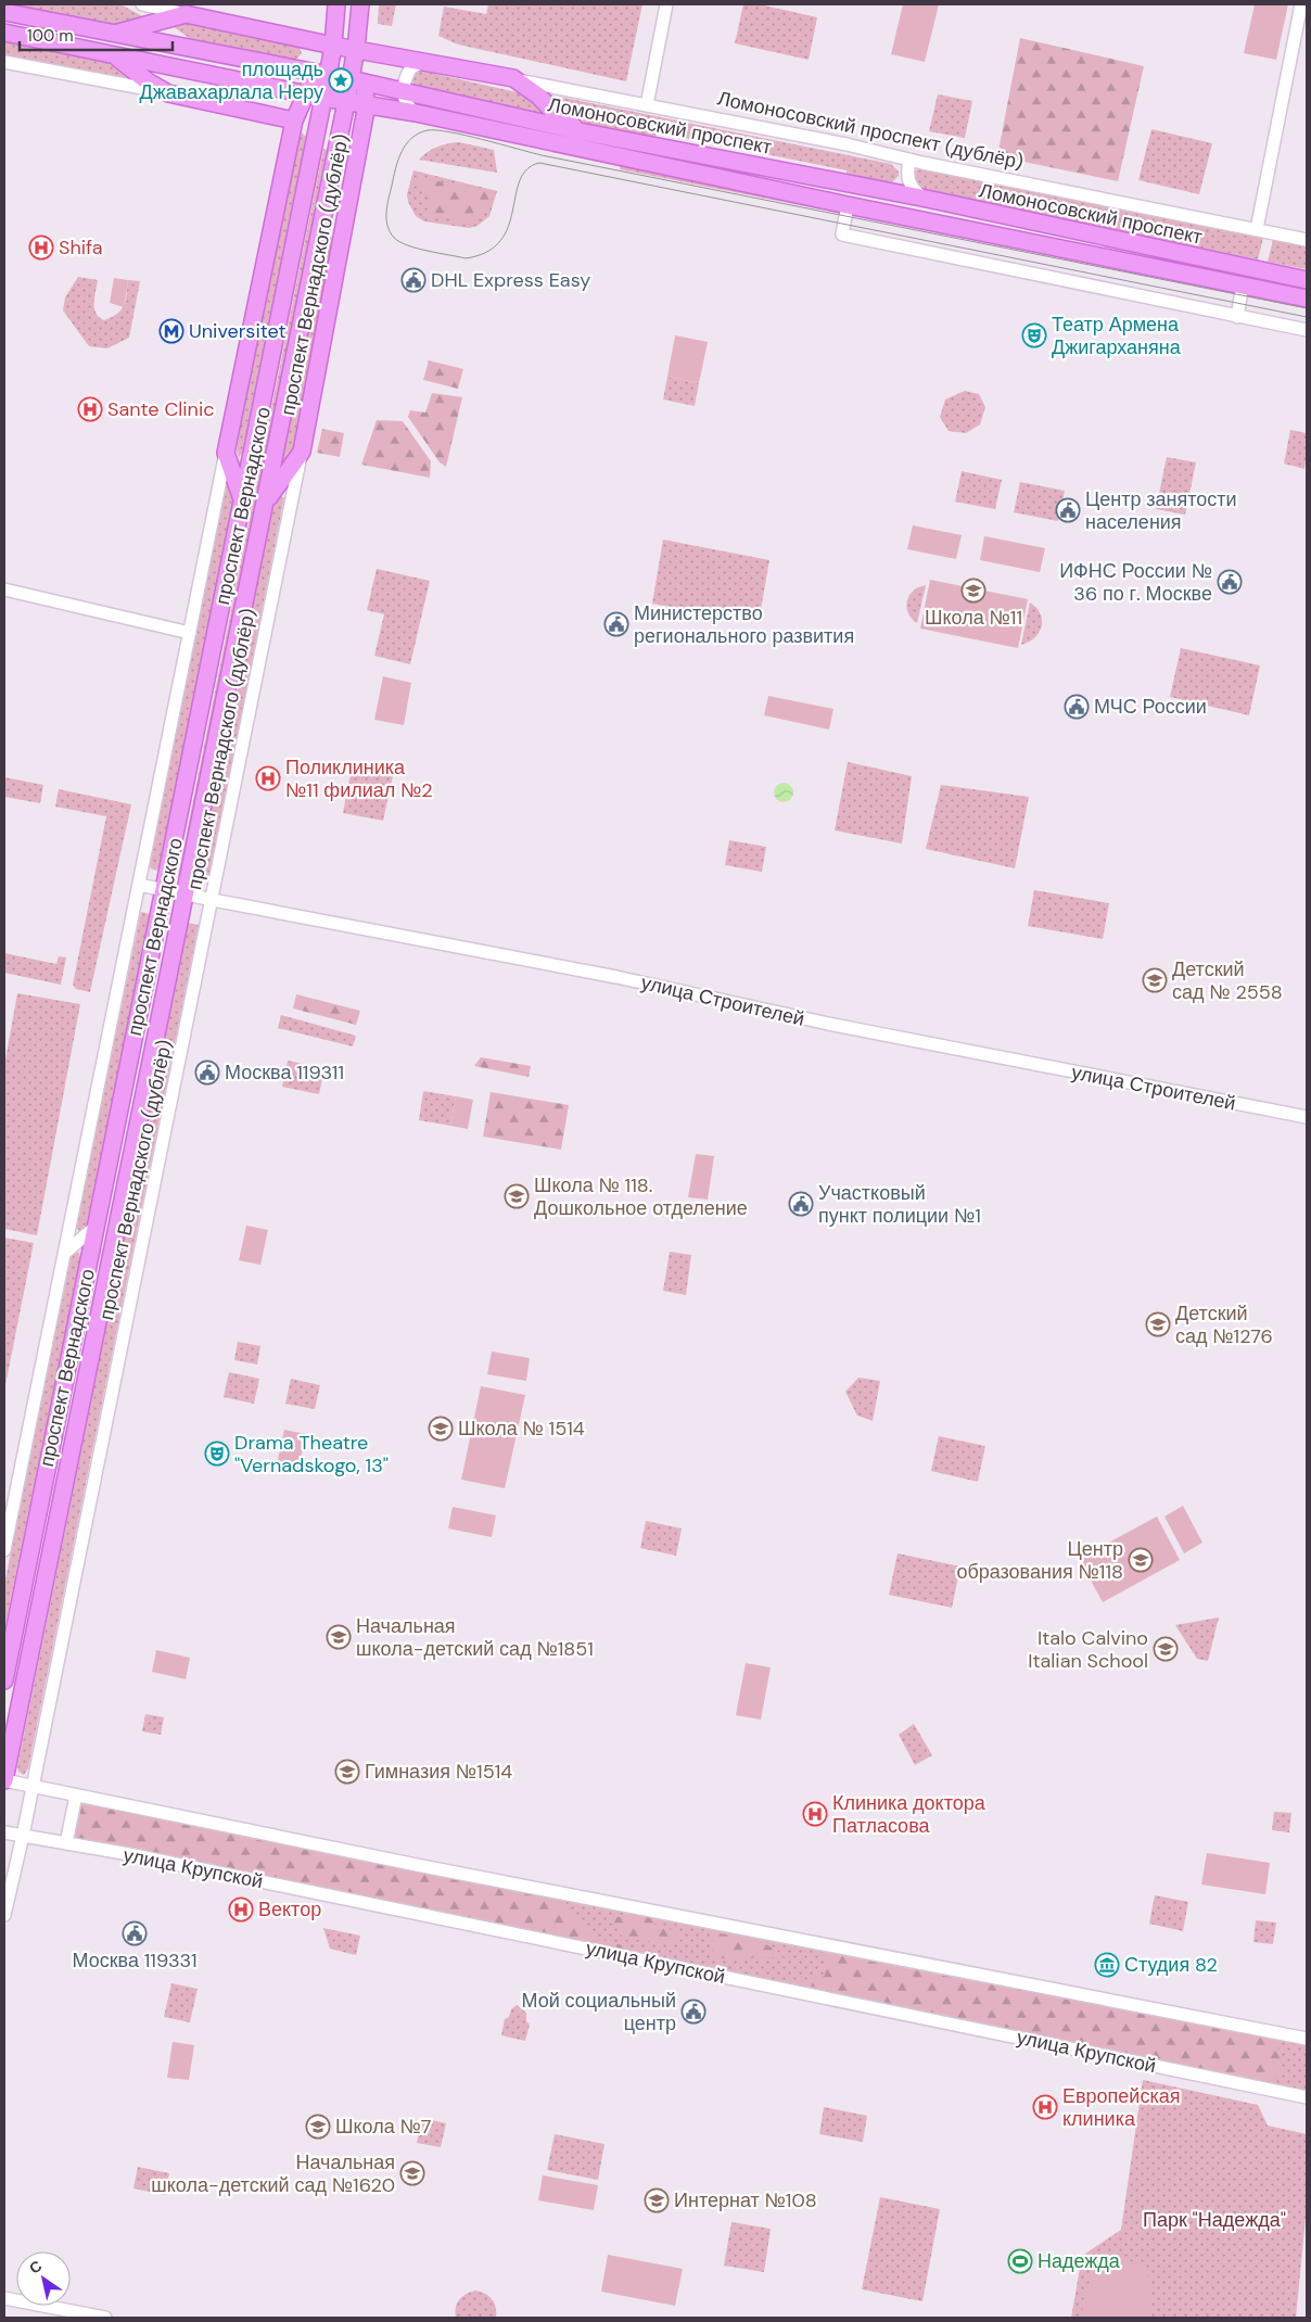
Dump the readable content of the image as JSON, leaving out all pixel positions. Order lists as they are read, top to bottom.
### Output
{
  "streets": {
    "main road": [
      "Ломоносовский проспект",
      "Ломоносовский проспект (дублёр)",
      "проспект Вернадского (дублёр)",
      "проспект Вернадского"
    ],
    "street": ["улица Строителей", "улица Крупской"]
  },
  "crossings": [
    ["Ломоносовский проспект", "проспект Вернадского (дублёр)"],
    ["проспект Вернадского (дублёр)", "проспект Вернадского"],
    ["проспект Вернадского (дублёр)", "улица Строителей"],
    ["проспект Вернадского (дублёр)", "улица Крупской"],
    ["проспект Вернадского", "улица Строителей"]
  ],
  "parks": ["Парк \"Надежда\""],
  "places": {
    "place": ["площадь Джавахарлала Неру"],
    "hospital": [
      "Shifa",
      "Sante Clinic",
      "Поликлиника №11 филиал №2",
      "Клиника доктора Патласова",
      "Вектор",
      "Европейская клиника"
    ],
    "public building": [
      "DHL Express Easy",
      "Центр занятости населения",
      "ИФНС России № 36 по г. Москве",
      "Министерство регионального развития",
      "МЧС России",
      "Москва 119311",
      "Участковый пункт полиции №1",
      "Москва 119331",
      "Мой социальный центр"
    ],
    "metro station": ["Universitet"],
    "theatre": ["Театр Армена Джигарханяна", "Drama Theatre \"Vernadskogo, 13\""],
    "school or university": [
      "Школа №11",
      "Детский сад № 2558",
      "Школа № 118. Дошкольное отделение",
      "Детский сад №1276",
      "Школа № 1514",
      "Центр образования №118",
      "Начальная школа-детский сад №1851",
      "Italo Calvino Italian School",
      "Гимназия №1514",
      "Школа №7",
      "Начальная школа-детский сад №1620",
      "Интернат №108"
    ],
    "museum": ["Студия 82"],
    "sports": ["Надежда"]
  },
  "scale_bar": "100 m",
  "north": "top left"
}
